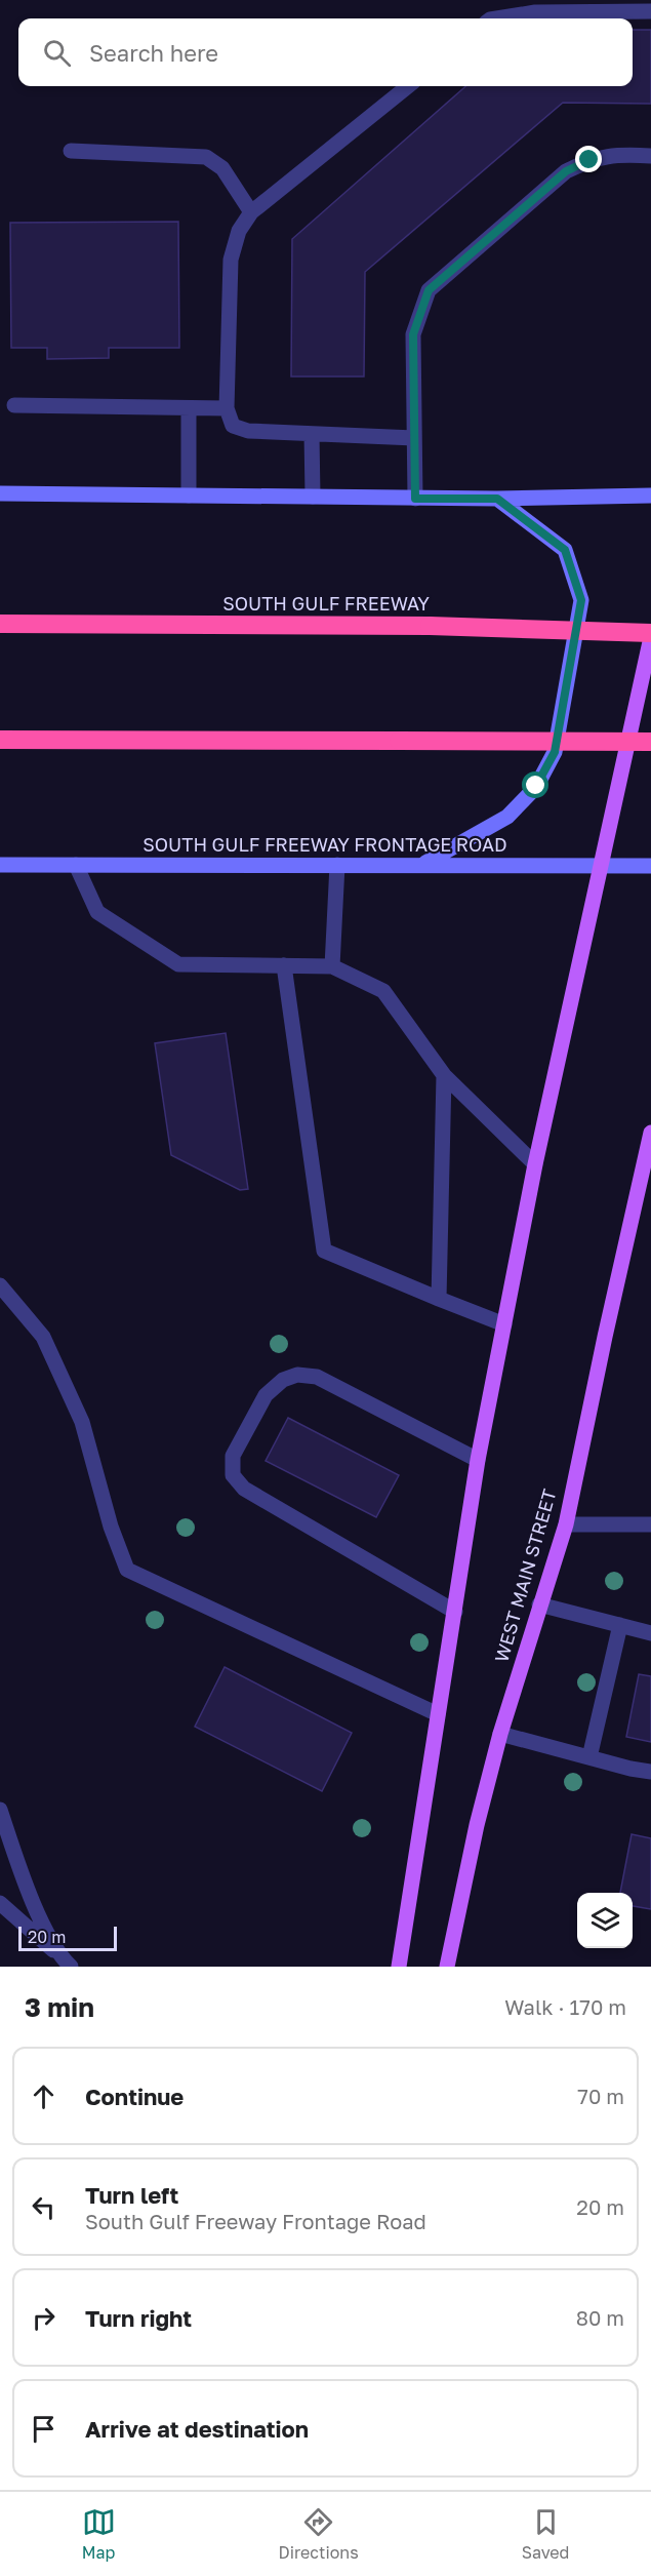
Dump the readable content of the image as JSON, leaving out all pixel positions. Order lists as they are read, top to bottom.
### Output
{
  "streets": {
    "highway": ["SOUTH GULF FREEWAY"],
    "main road": ["SOUTH GULF FREEWAY FRONTAGE ROAD", "WEST MAIN STREET"]
  },
  "scale_bar": "20 m",
  "page": {
    "search": "Search here",
    "scale": "20 m",
    "heading": ["3 min", "Walk · 170 m"],
    "list": [
      ["Continue", "70 m"],
      ["Turn left", "South Gulf Freeway Frontage Road", "20 m"],
      ["Turn right", "80 m"],
      "Arrive at destination"
    ],
    "nav": ["Map", "Directions", "Saved"]
  }
}
